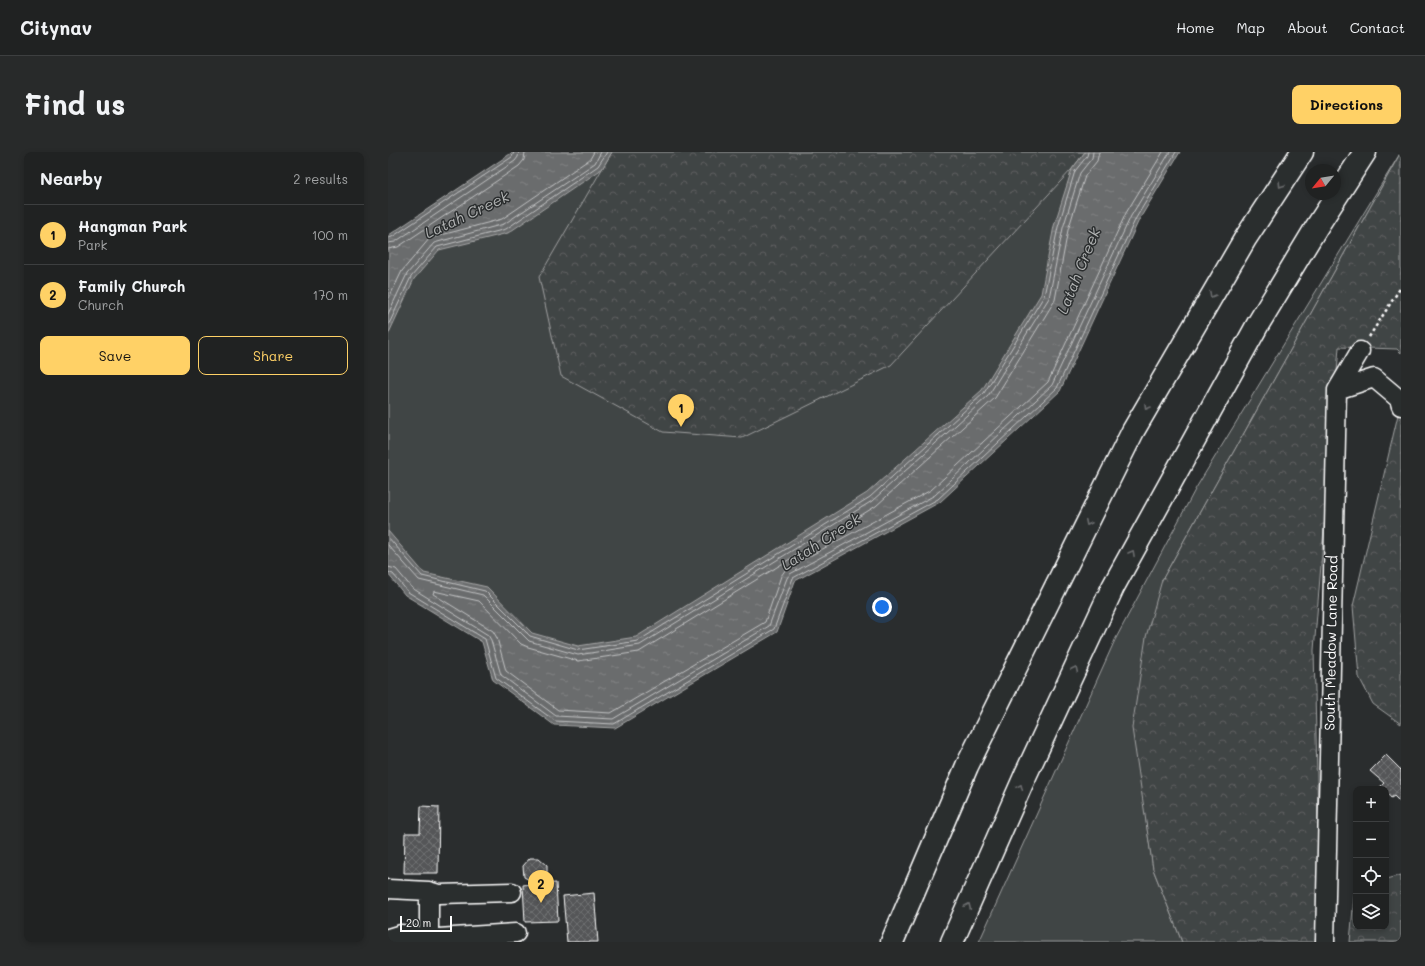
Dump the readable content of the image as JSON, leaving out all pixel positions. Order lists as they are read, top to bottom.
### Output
{
  "streets": {
    "street": ["South Meadow Lane Road"]
  },
  "water": ["Latah Creek"],
  "scale_bar": "20 m",
  "north": "bottom left",
  "page": {
    "header": "Citynav",
    "nav": [
      "Home",
      "Map",
      "About",
      "Contact"
    ],
    "buttons": [
      "Directions",
      ["Save", "Share"]
    ],
    "title": "Find us",
    "heading": ["Nearby", "2 results"],
    "list": [
      {
        "mark": "1",
        "name": "Hangman Park",
        "note": "Park",
        "value": "100 m"
      },
      {
        "mark": "2",
        "name": "Family Church",
        "note": "Church",
        "value": "170 m"
      }
    ],
    "pins": ["1", "2"],
    "map_buttons": ["+", "−"],
    "scale": "20 m"
  }
}
